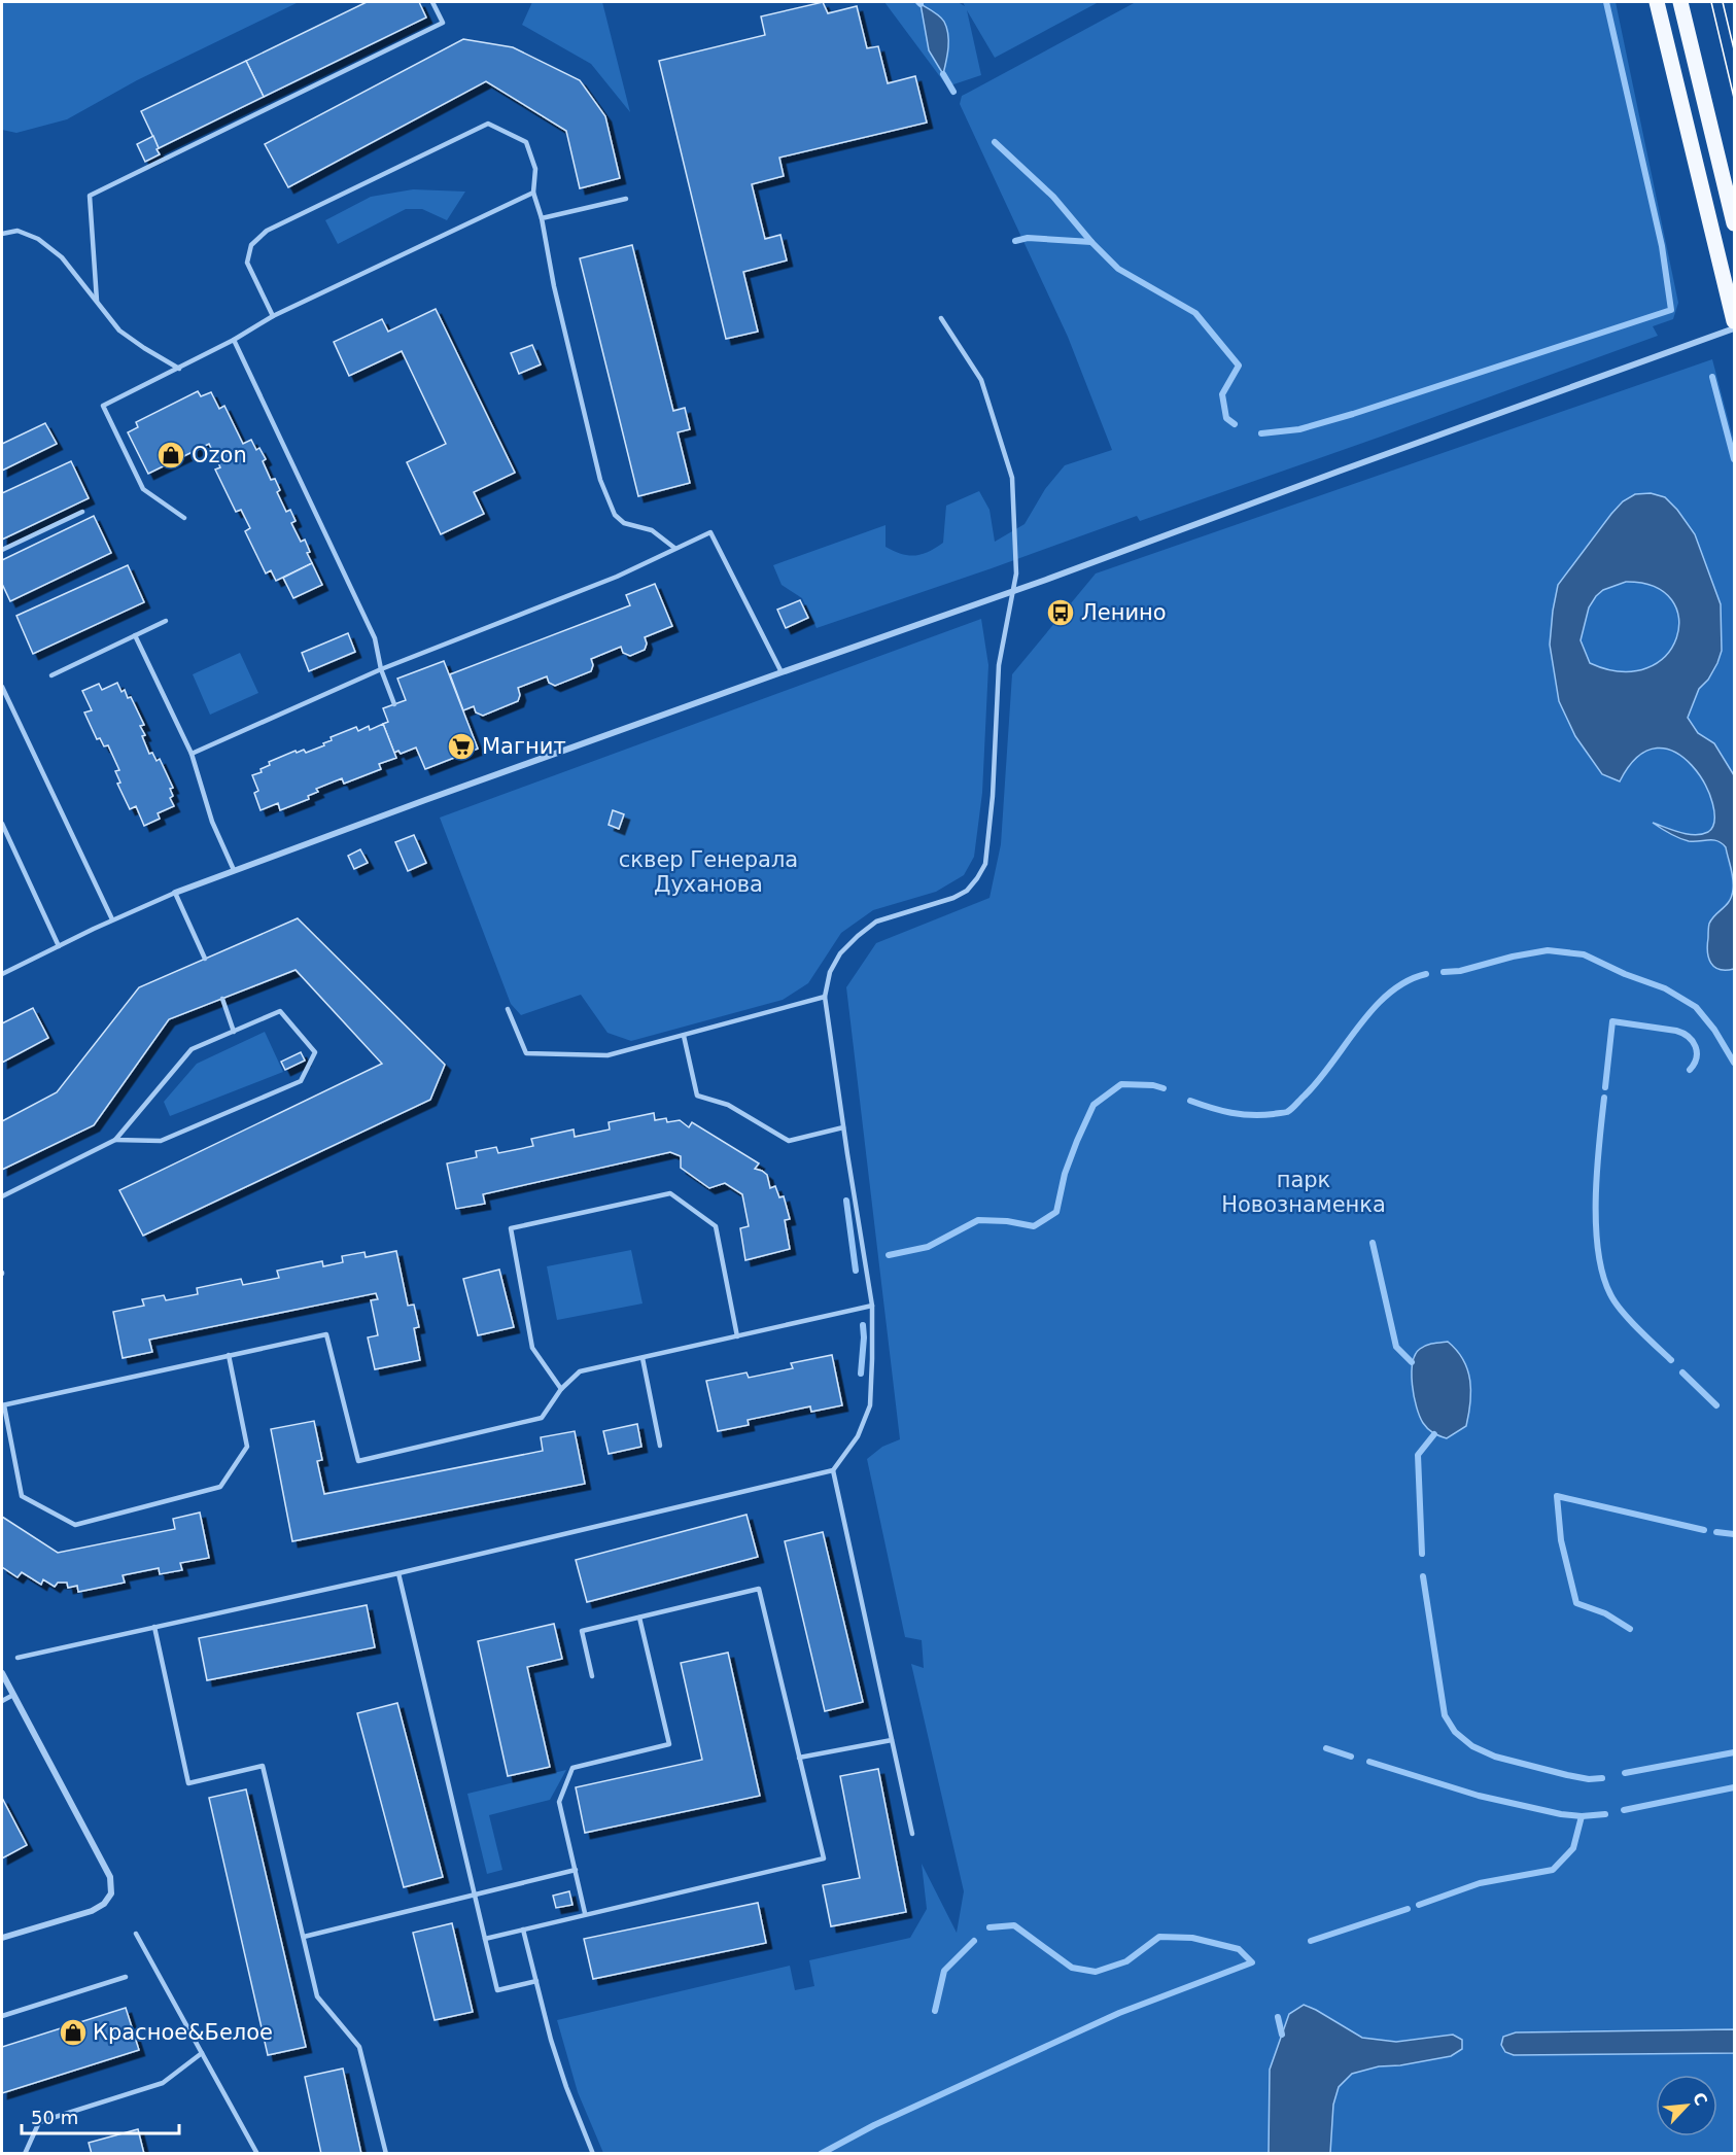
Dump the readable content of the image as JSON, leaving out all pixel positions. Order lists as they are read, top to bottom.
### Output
{
  "parks": ["сквер Генерала Духанова", "парк Новознаменка"],
  "places": {
    "shop": ["Ozon", "Красное&Белое"],
    "bus stop": ["Ленино"],
    "supermarket": ["Магнит"]
  },
  "scale_bar": "50 m",
  "north": "top right"
}
